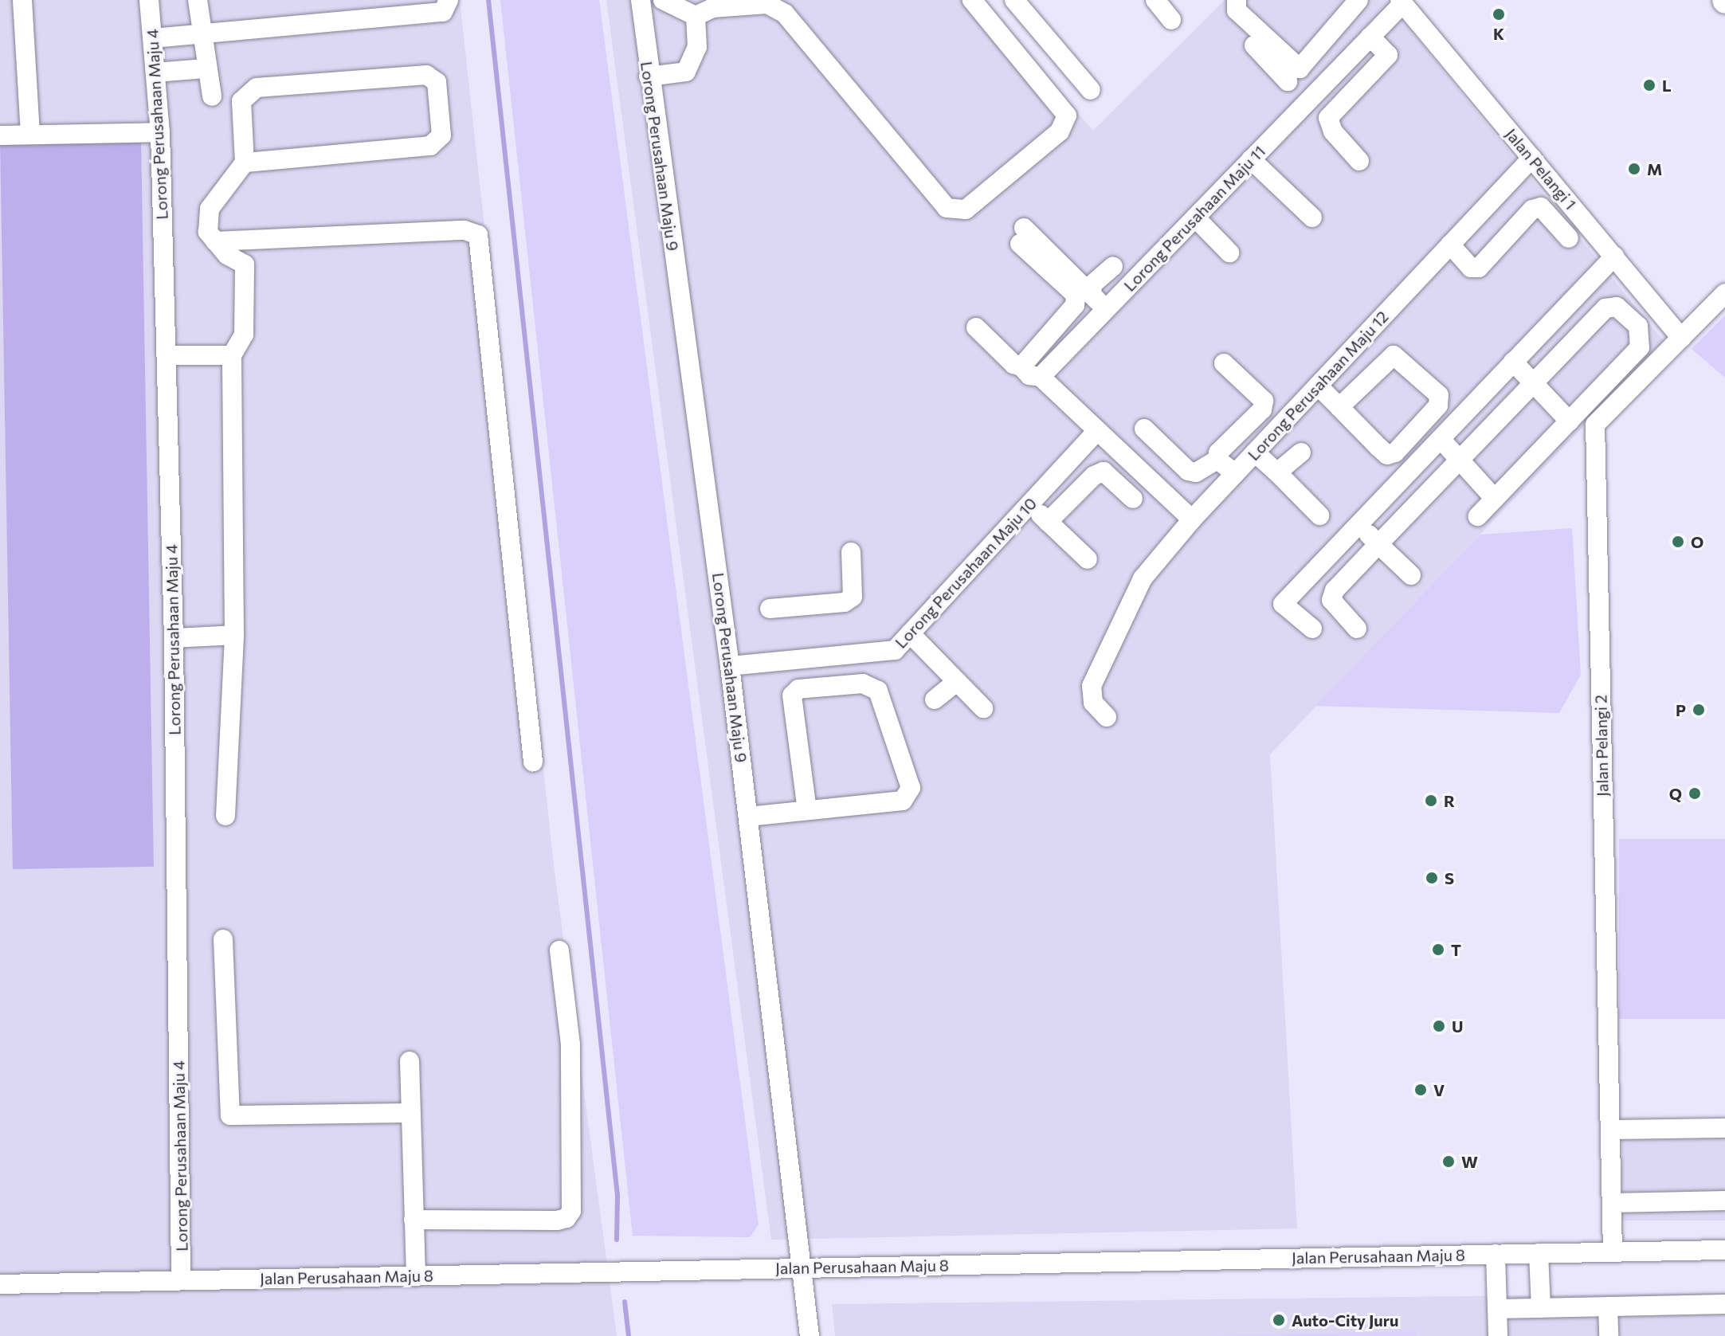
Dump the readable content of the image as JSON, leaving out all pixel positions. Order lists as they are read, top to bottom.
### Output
{
  "streets": {
    "street": [
      "Lorong Perusahaan Maju 4",
      "Lorong Perusahaan Maju 9",
      "Jalan Pelangi 1",
      "Lorong Perusahaan Maju 11",
      "Lorong Perusahaan Maju 12",
      "Lorong Perusahaan Maju 10",
      "Jalan Pelangi 2",
      "Jalan Perusahaan Maju 8"
    ]
  },
  "crossings": [
    ["Lorong Perusahaan Maju 4", "Jalan Perusahaan Maju 8"],
    ["Lorong Perusahaan Maju 9", "Lorong Perusahaan Maju 10"],
    ["Lorong Perusahaan Maju 9", "Jalan Perusahaan Maju 8"],
    ["Jalan Pelangi 1", "Lorong Perusahaan Maju 11"],
    ["Jalan Pelangi 1", "Lorong Perusahaan Maju 12"],
    ["Jalan Pelangi 1", "Jalan Pelangi 2"],
    ["Jalan Pelangi 2", "Jalan Perusahaan Maju 8"]
  ],
  "places": [
    "K",
    "L",
    "M",
    "O",
    "P",
    "Q",
    "R",
    "S",
    "T",
    "U",
    "V",
    "W",
    "Auto-City Juru"
  ]
}
